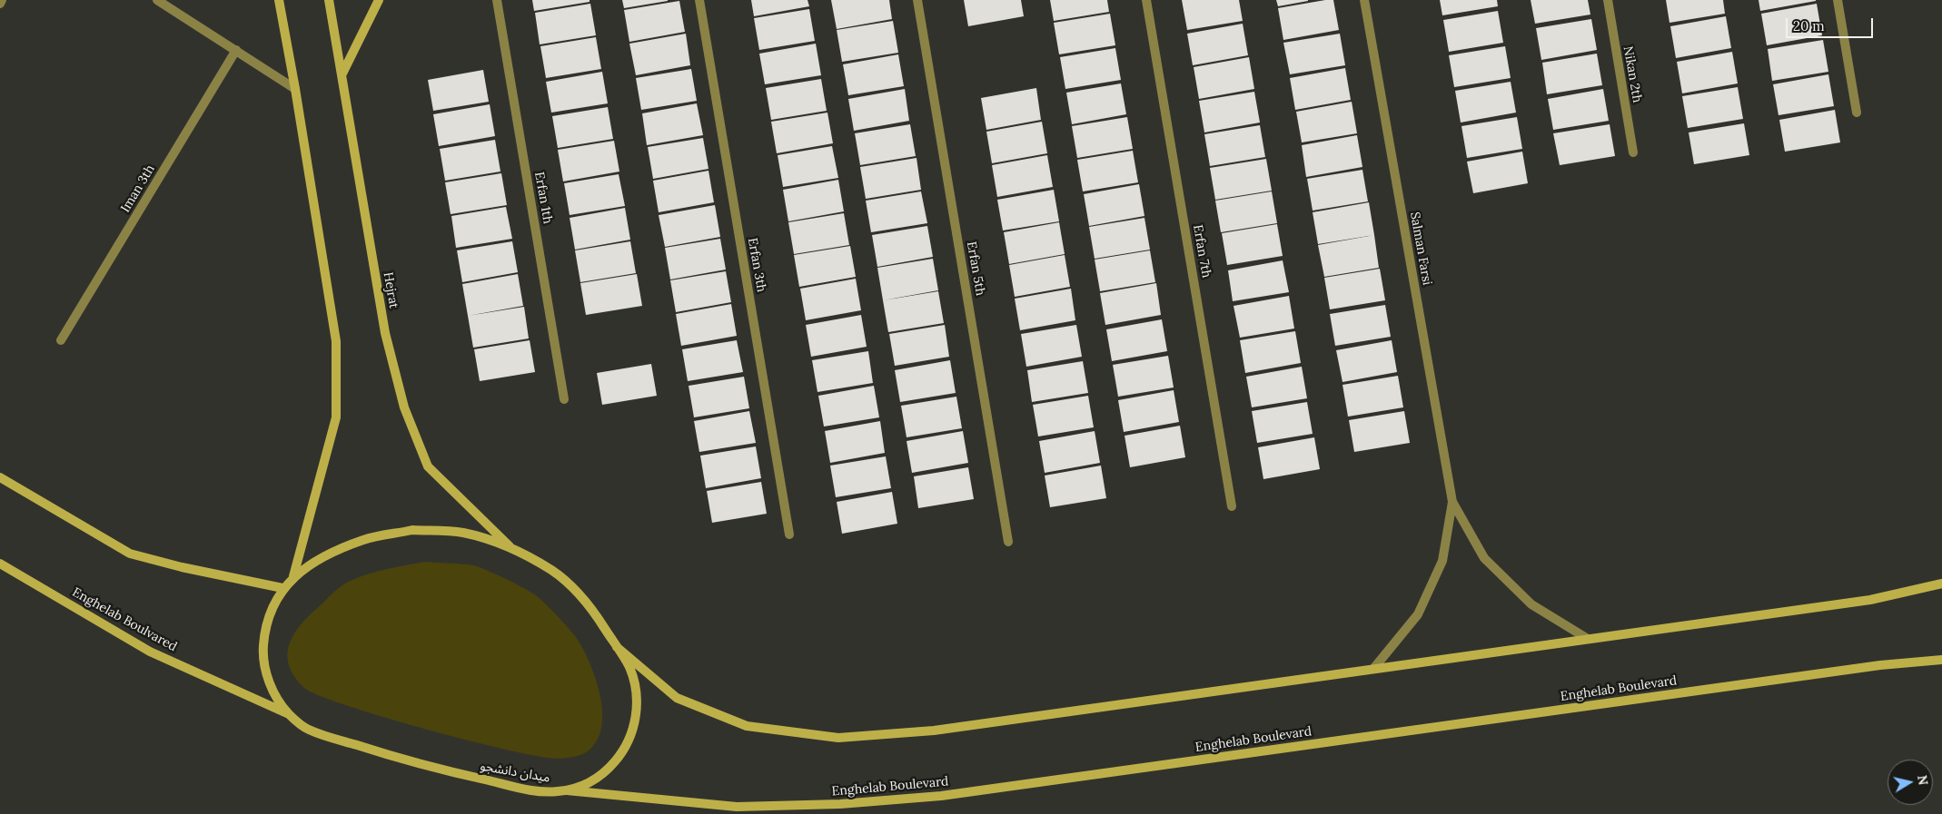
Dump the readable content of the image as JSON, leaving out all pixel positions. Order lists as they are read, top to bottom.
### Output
{
  "streets": {
    "main road": [
      "Hejrat",
      "Enghelab Boulvared",
      "Enghelab Boulevard",
      "میدان دانشجو"
    ],
    "street": [
      "Nikan 2th",
      "Iman 3th",
      "Erfan 1th",
      "Salman Farsi",
      "Erfan 7th",
      "Erfan 3th",
      "Erfan 5th"
    ]
  },
  "crossings": [
    ["Hejrat", "میدان دانشجو"],
    ["Enghelab Boulvared", "میدان دانشجو"],
    ["Enghelab Boulevard", "میدان دانشجو"]
  ],
  "scale_bar": "20 m",
  "north": "right"
}
